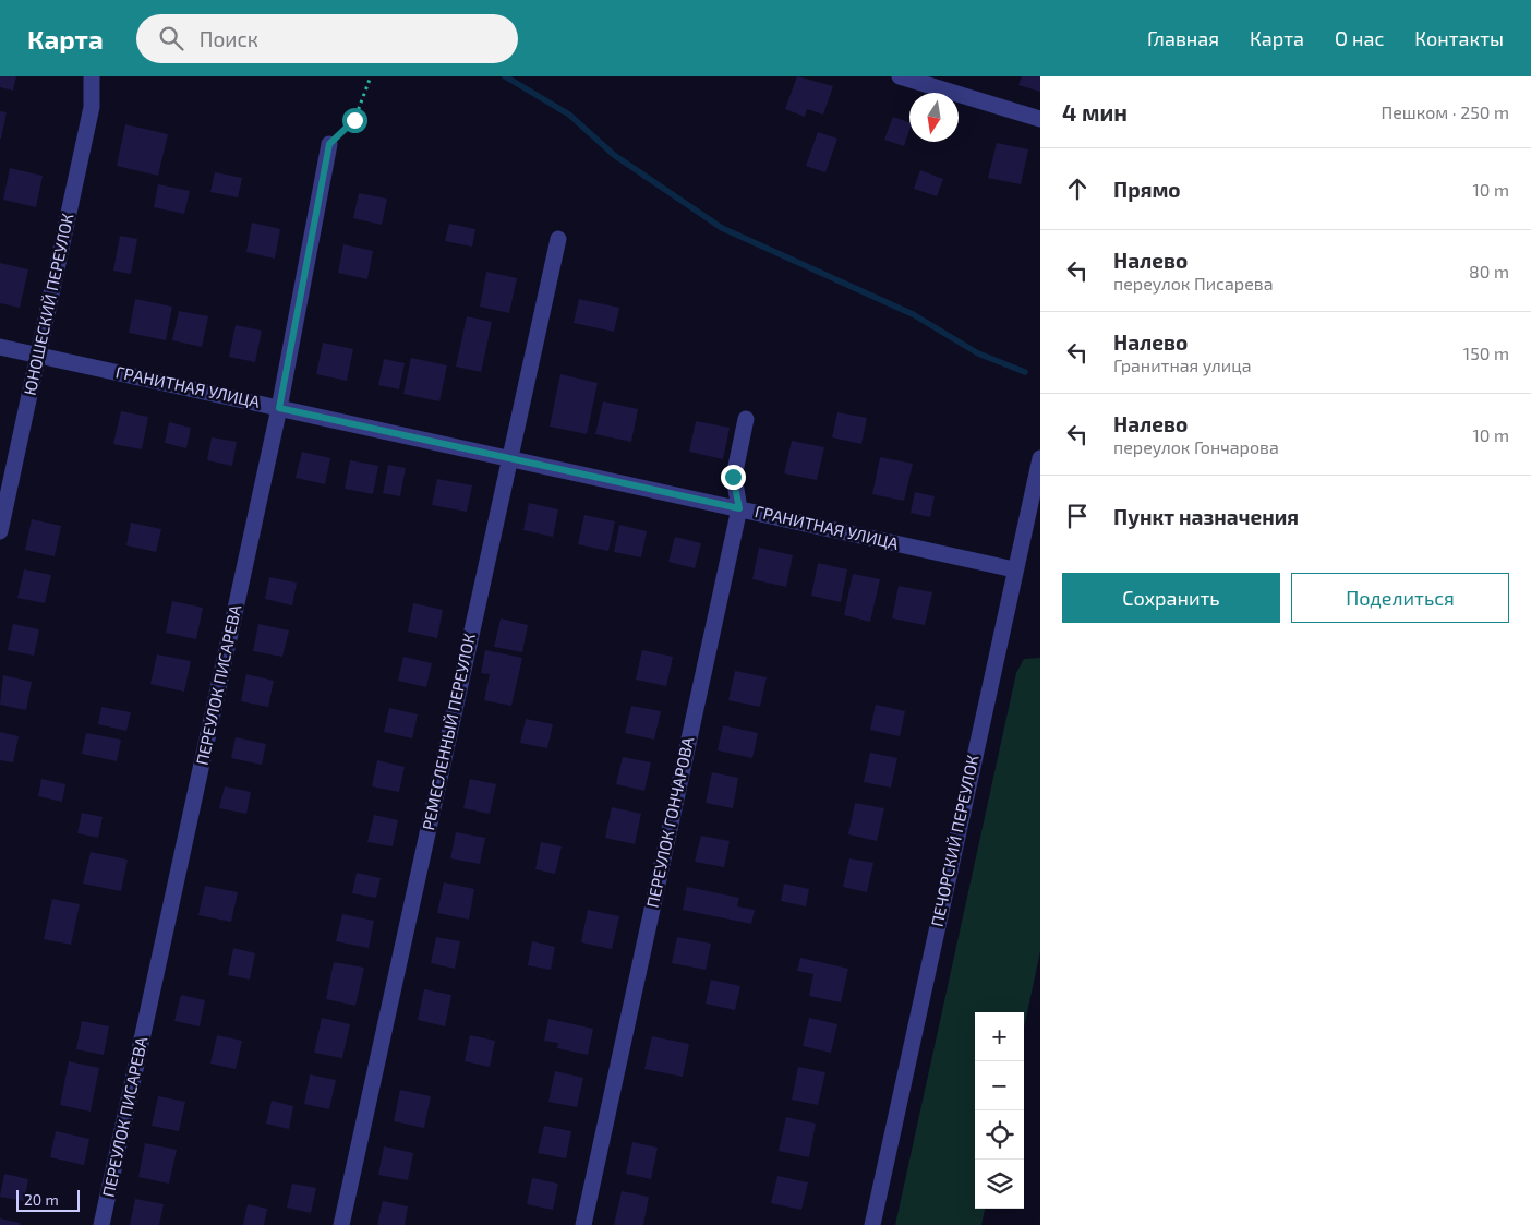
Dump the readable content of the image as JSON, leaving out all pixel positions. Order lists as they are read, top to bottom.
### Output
{
  "streets": {
    "street": [
      "ЮНОШЕСКИЙ ПЕРЕУЛОК",
      "ГРАНИТНАЯ УЛИЦА",
      "ПЕРЕУЛОК ПИСАРЕВА",
      "РЕМЕСЛЕННЫЙ ПЕРЕУЛОК",
      "ПЕРЕУЛОК ГОНЧАРОВА",
      "ПЕЧОРСКИЙ ПЕРЕУЛОК"
    ]
  },
  "crossings": [
    ["ЮНОШЕСКИЙ ПЕРЕУЛОК", "ГРАНИТНАЯ УЛИЦА"],
    ["ГРАНИТНАЯ УЛИЦА", "ПЕРЕУЛОК ПИСАРЕВА"],
    ["ГРАНИТНАЯ УЛИЦА", "РЕМЕСЛЕННЫЙ ПЕРЕУЛОК"],
    ["ГРАНИТНАЯ УЛИЦА", "ПЕРЕУЛОК ГОНЧАРОВА"],
    ["ГРАНИТНАЯ УЛИЦА", "ПЕЧОРСКИЙ ПЕРЕУЛОК"]
  ],
  "scale_bar": "20 m",
  "north": "bottom",
  "page": {
    "header": "Карта",
    "search": "Поиск",
    "nav": [
      "Главная",
      "Карта",
      "О нас",
      "Контакты"
    ],
    "heading": ["4 мин", "Пешком · 250 m"],
    "list": [
      ["Прямо", "10 m"],
      ["Налево", "переулок Писарева", "80 m"],
      ["Налево", "Гранитная улица", "150 m"],
      ["Налево", "переулок Гончарова", "10 m"],
      "Пункт назначения"
    ],
    "buttons": ["Сохранить", "Поделиться"],
    "map_buttons": ["+", "−"],
    "scale": "20 m"
  }
}
